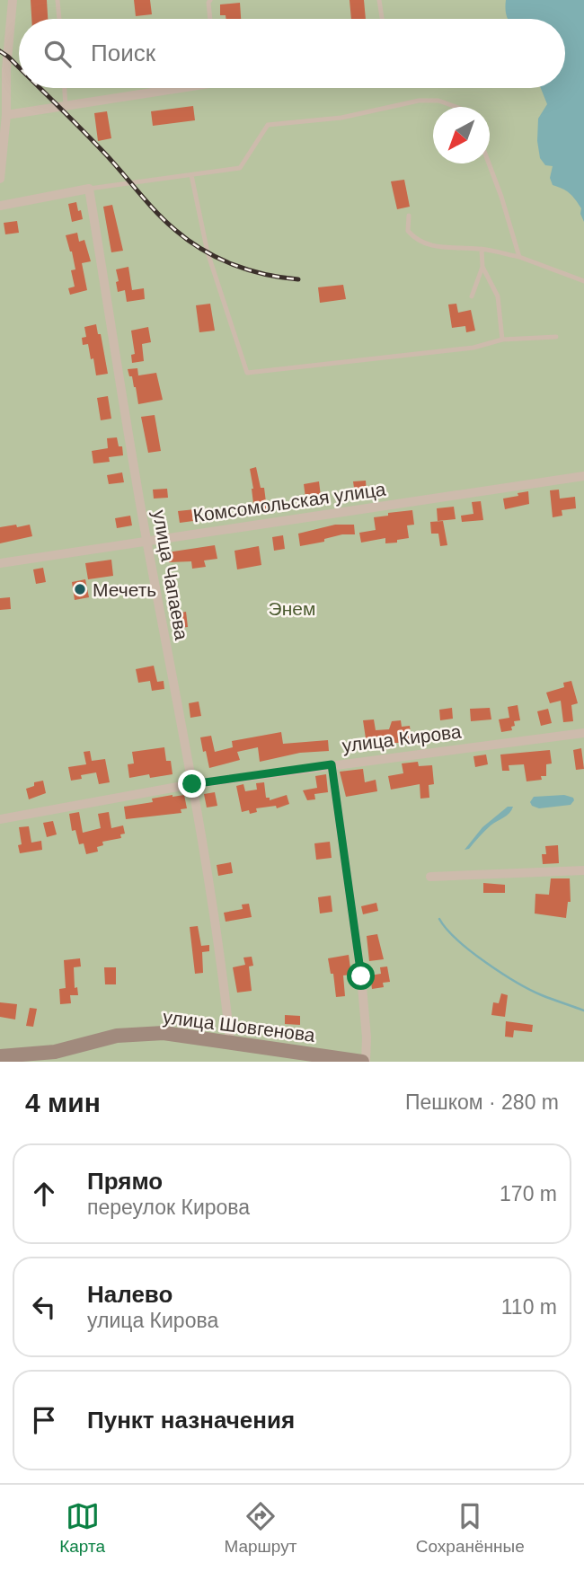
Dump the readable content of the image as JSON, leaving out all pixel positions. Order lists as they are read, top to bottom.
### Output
{
  "streets": {
    "street": [
      "Комсомольская улица",
      "улица Чапаева",
      "улица Кирова",
      "улица Шовгенова"
    ]
  },
  "crossings": [
    ["Комсомольская улица", "улица Чапаева"],
    ["улица Чапаева", "улица Кирова"],
    ["улица Чапаева", "улица Шовгенова"]
  ],
  "parks": ["Энем"],
  "places": ["Мечеть"],
  "north": "bottom left",
  "page": {
    "search": "Поиск",
    "heading": ["4 мин", "Пешком · 280 m"],
    "list": [
      ["Прямо", "переулок Кирова", "170 m"],
      ["Налево", "улица Кирова", "110 m"],
      "Пункт назначения"
    ],
    "nav": ["Карта", "Маршрут", "Сохранённые"]
  }
}
